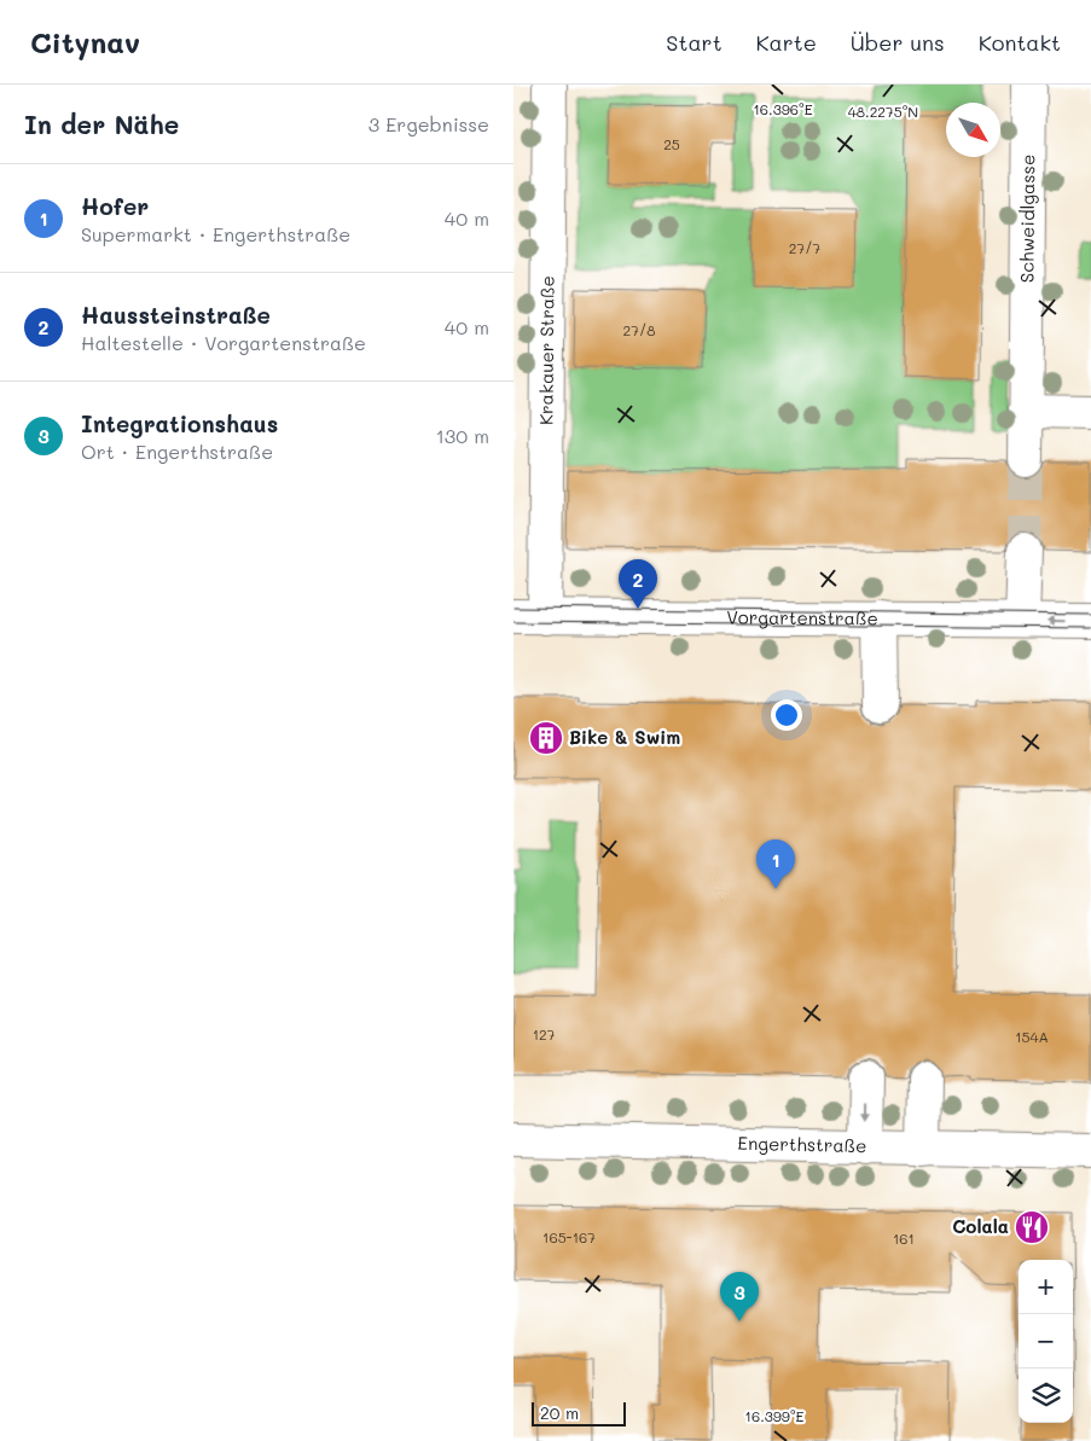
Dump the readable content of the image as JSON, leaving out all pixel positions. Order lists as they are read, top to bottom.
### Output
{
  "streets": {
    "street": [
      "Schweidlgasse",
      "Krakauer Straße",
      "Vorgartenstraße",
      "Engerthstraße"
    ]
  },
  "crossings": [
    ["Krakauer Straße", "Vorgartenstraße"]
  ],
  "places": {
    "building": ["Bike & Swim"],
    "restaurant": ["Colala"]
  },
  "house_numbers": [
    "25",
    "27/7",
    "27/8",
    "127",
    "154A",
    "165-167",
    "161"
  ],
  "scale_bar": "20 m",
  "north": "bottom right",
  "page": {
    "header": "Citynav",
    "nav": [
      "Start",
      "Karte",
      "Über uns",
      "Kontakt"
    ],
    "heading": ["In der Nähe", "3 Ergebnisse"],
    "list": [
      {
        "mark": "1",
        "name": "Hofer",
        "note": "Supermarkt · Engerthstraße",
        "value": "40 m"
      },
      {
        "mark": "2",
        "name": "Haussteinstraße",
        "note": "Haltestelle · Vorgartenstraße",
        "value": "40 m"
      },
      {
        "mark": "3",
        "name": "Integrationshaus",
        "note": "Ort · Engerthstraße",
        "value": "130 m"
      }
    ],
    "pins": ["2", "1", "3"],
    "map_buttons": ["+", "−"],
    "scale": "20 m"
  },
  "coordinates": ["16.396°E", "48.2275°N", "16.399°E"]
}
